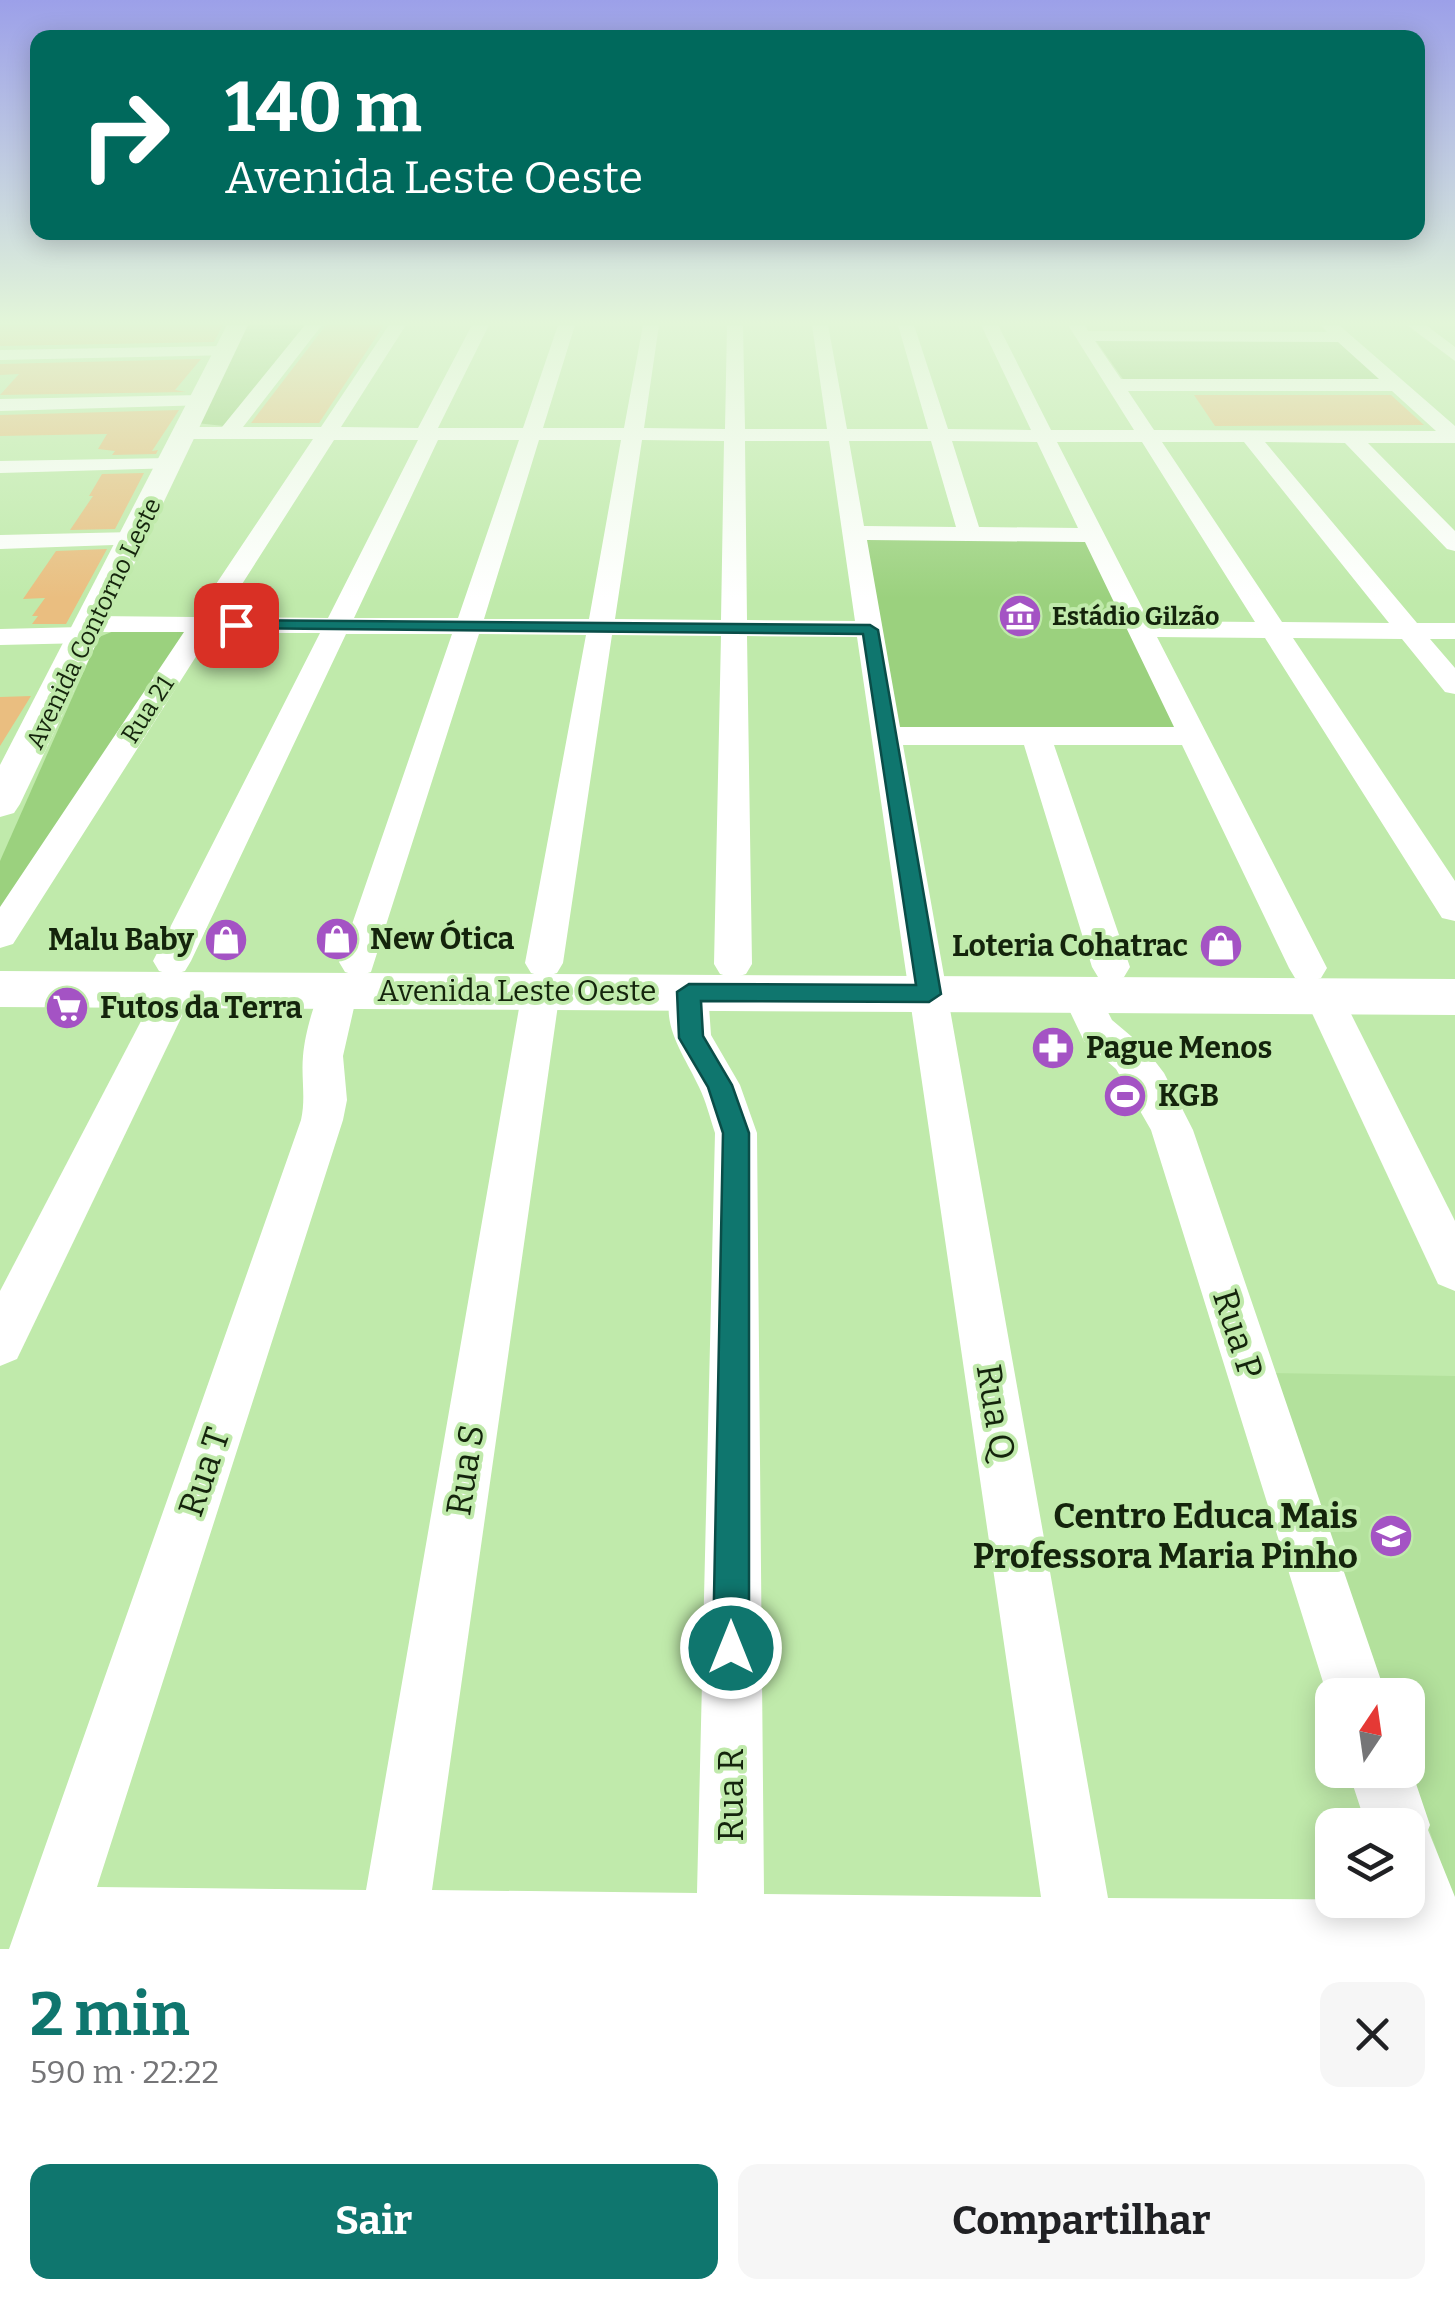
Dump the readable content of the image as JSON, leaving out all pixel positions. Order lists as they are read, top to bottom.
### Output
{
  "streets": {
    "main road": ["Avenida Contorno Leste", "Avenida Leste Oeste"],
    "street": [
      "Rua 21",
      "Rua P",
      "Rua Q",
      "Rua S",
      "Rua T",
      "Rua R"
    ]
  },
  "crossings": [
    ["Avenida Leste Oeste", "Rua P"],
    ["Avenida Leste Oeste", "Rua Q"],
    ["Avenida Leste Oeste", "Rua S"],
    ["Avenida Leste Oeste", "Rua T"],
    ["Avenida Leste Oeste", "Rua R"]
  ],
  "places": {
    "museum": ["Estádio Gilzão"],
    "shop": ["New Ótica", "Malu Baby", "Loteria Cohatrac"],
    "supermarket": ["Futos da Terra"],
    "pharmacy": ["Pague Menos"],
    "sports": ["KGB"],
    "school or university": ["Centro Educa Mais Professora Maria Pinho"]
  },
  "north": "top",
  "page": {
    "turn": ["140 m", "Avenida Leste Oeste"],
    "heading": ["2 min", "590 m · 22:22"],
    "buttons": ["Sair", "Compartilhar"]
  }
}
